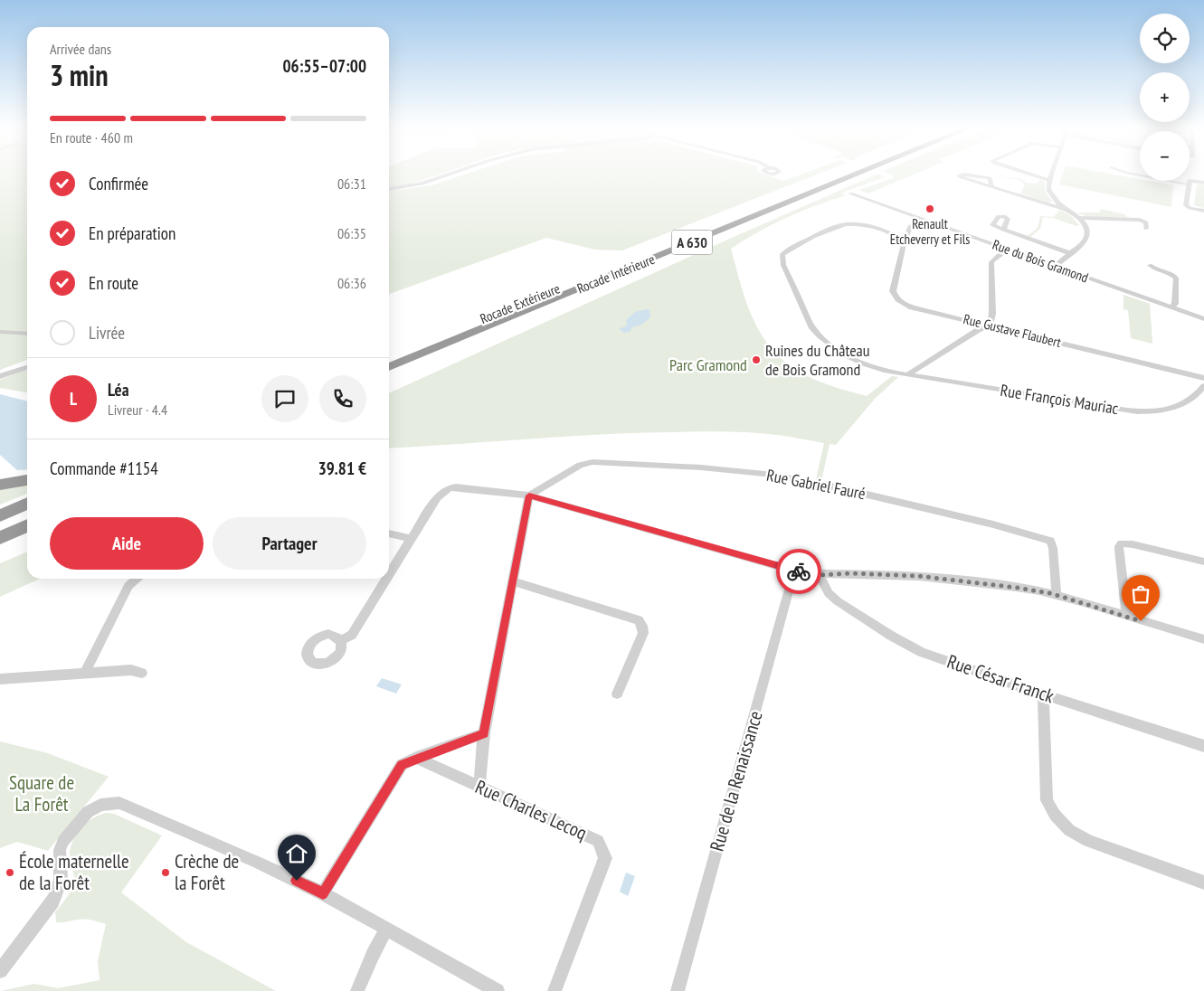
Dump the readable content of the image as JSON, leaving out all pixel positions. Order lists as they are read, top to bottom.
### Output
{
  "streets": {
    "highway": ["A 630", "Rocade Intérieure", "Rocade Extérieure"],
    "street": [
      "Rue du Bois Gramond",
      "Rue Gustave Flaubert",
      "Rue François Mauriac",
      "Rue Gabriel Fauré",
      "Rue César Franck",
      "Rue de la Renaissance",
      "Rue Charles Lecoq"
    ]
  },
  "crossings": [
    ["Rue Gustave Flaubert", "Rue François Mauriac"]
  ],
  "parks": ["Parc Gramond", "Square de La Forêt"],
  "places": [
    "Renault Etcheverry et Fils",
    "Ruines du Château de Bois Gramond",
    "École maternelle de la Forêt",
    "Crèche de la Forêt"
  ],
  "page": {
    "map_buttons": ["+", "−"],
    "heading": ["3 min", "Arrivée dans", "06:55–07:00"],
    "panel": [
      "Léa",
      "Livreur · 4.4",
      "Commande #1154",
      "39.81 €"
    ],
    "bar": "En route · 460 m",
    "list": [
      ["Confirmée", "06:31"],
      ["En préparation", "06:35"],
      ["En route", "06:36"],
      "Livrée"
    ],
    "round": "L",
    "buttons": ["Aide", "Partager"]
  }
}
